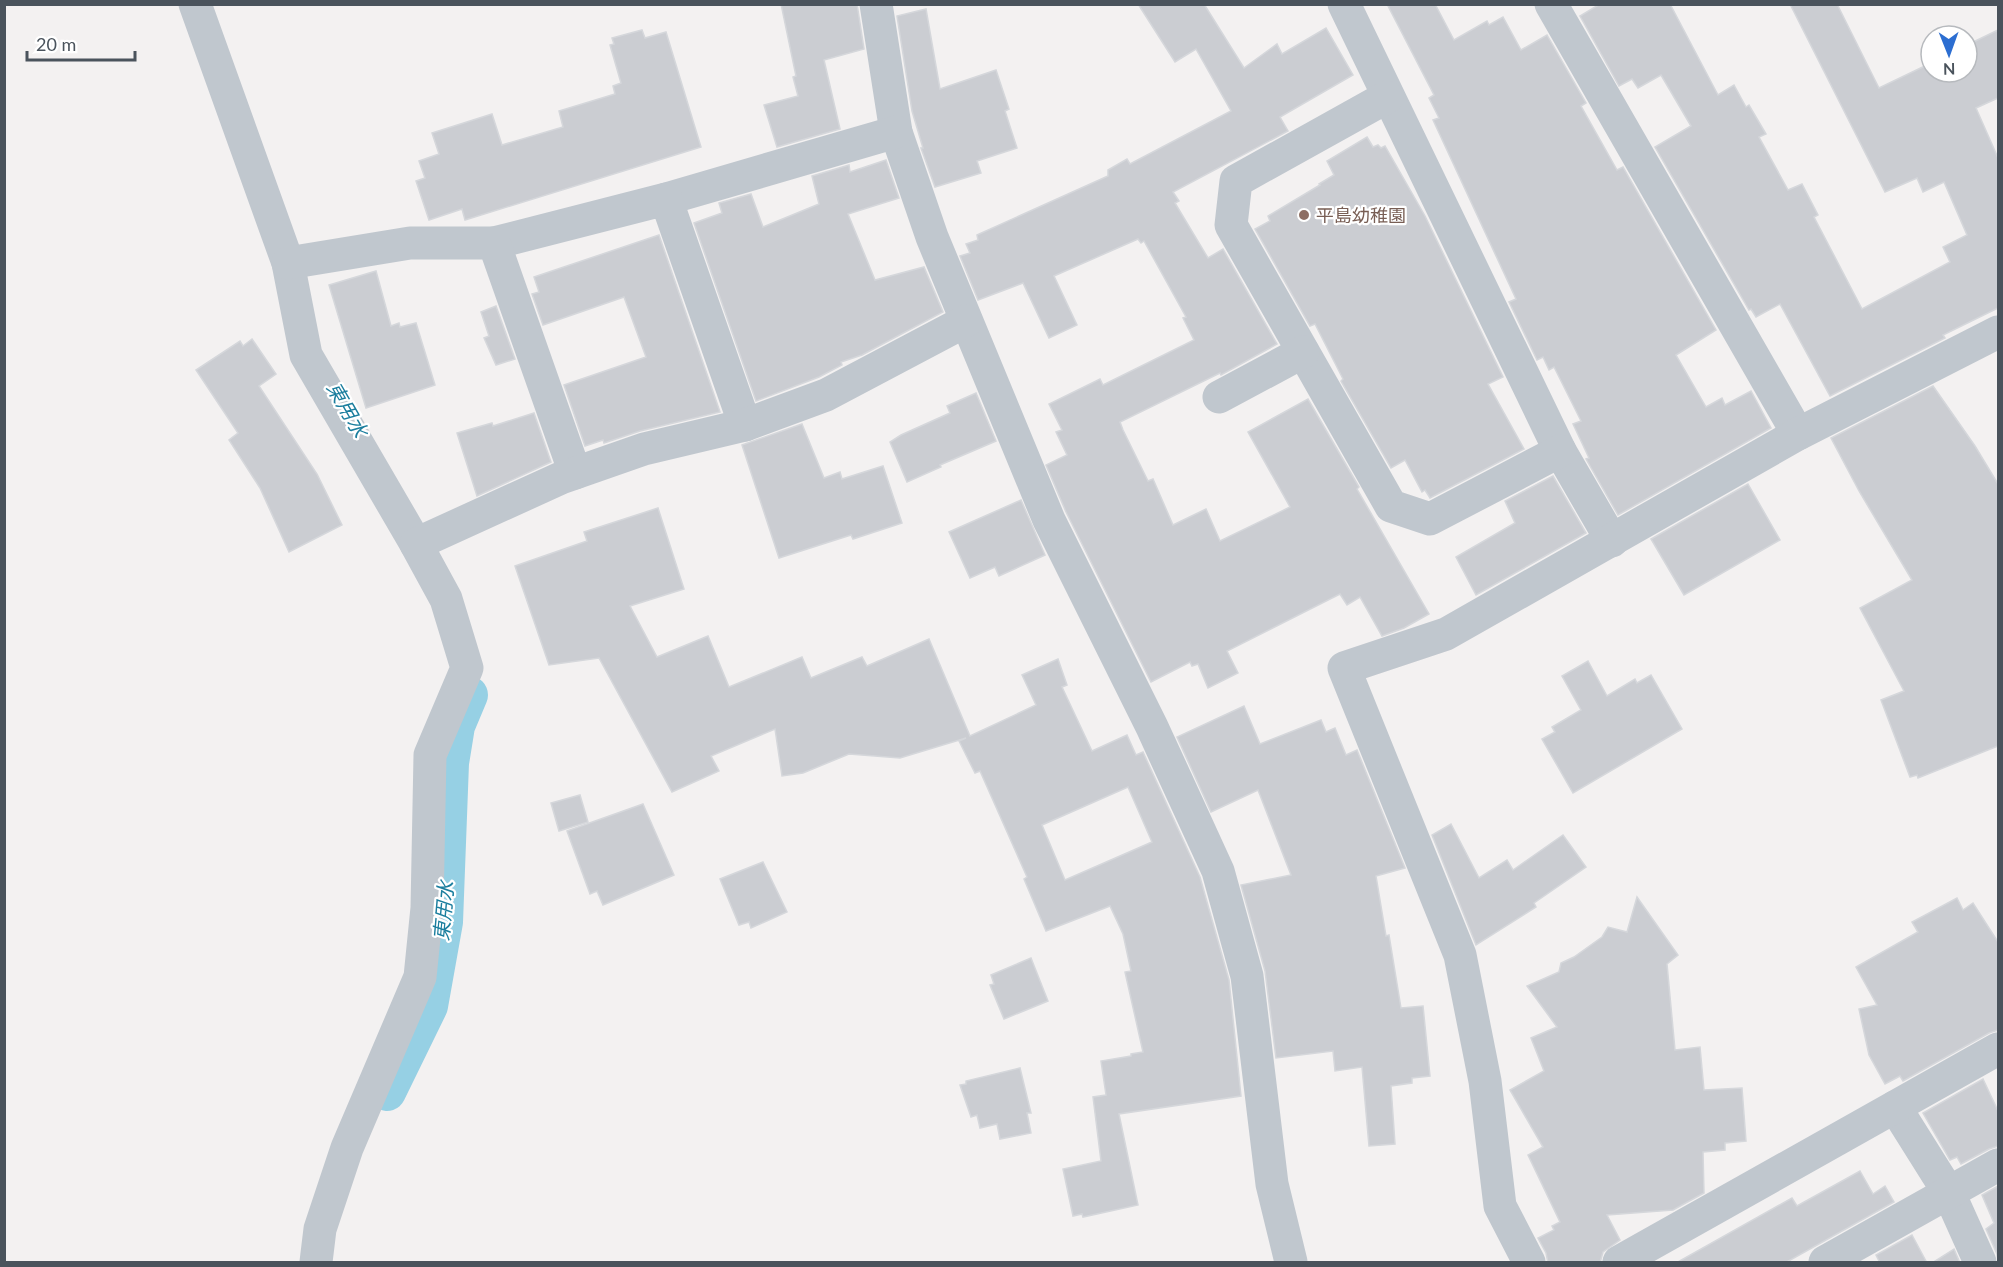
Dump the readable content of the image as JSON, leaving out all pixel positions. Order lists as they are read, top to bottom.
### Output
{
  "water": ["東用水"],
  "places": ["平島幼稚園"],
  "scale_bar": "20 m",
  "north": "bottom"
}
